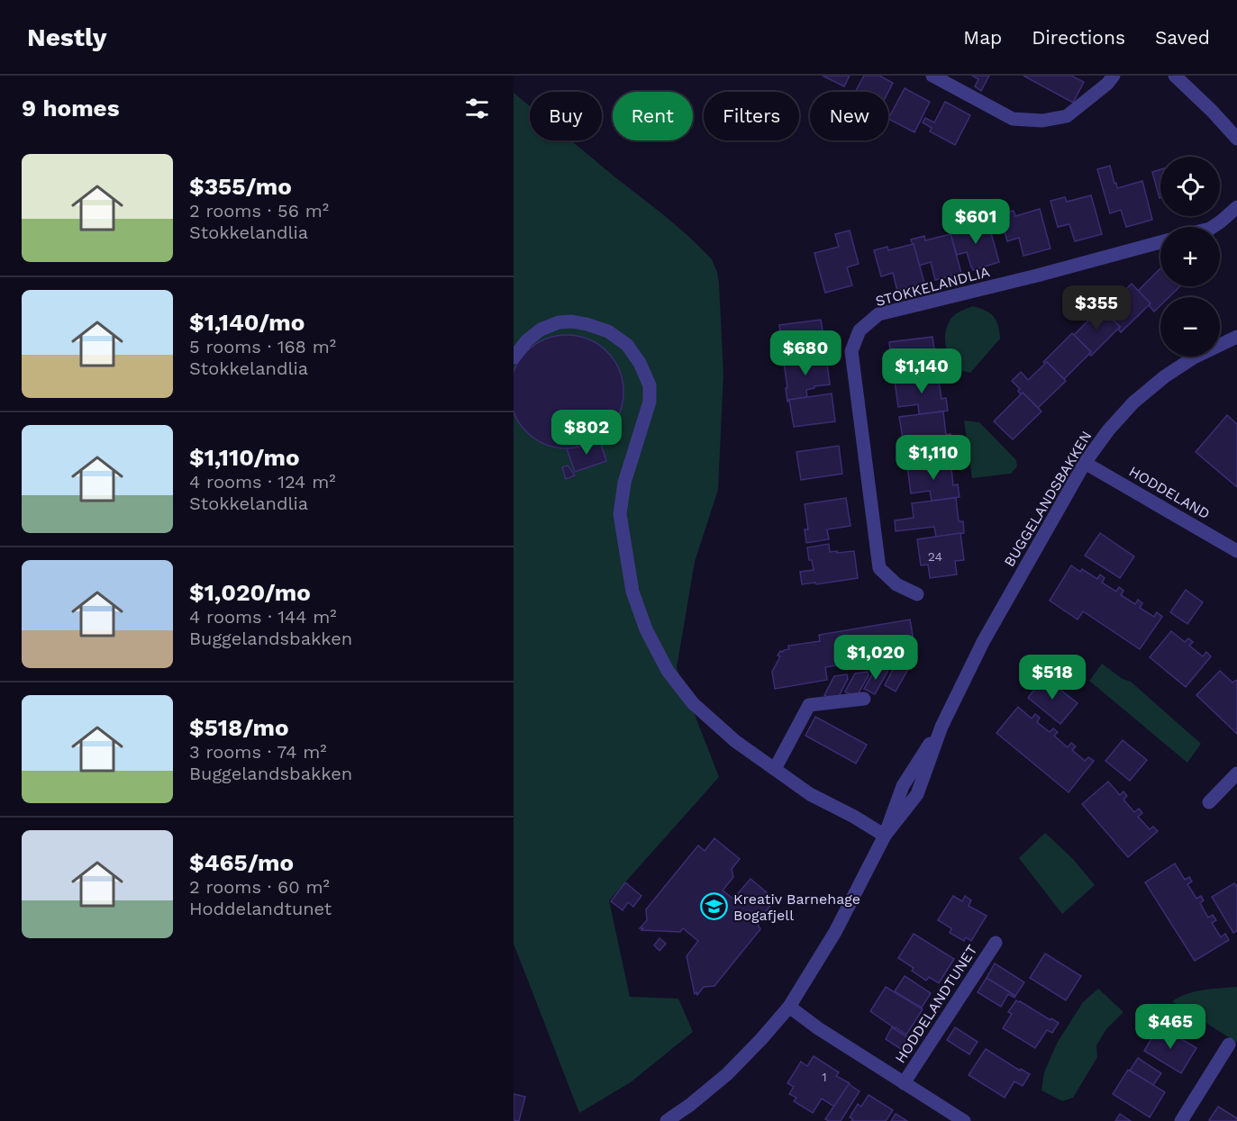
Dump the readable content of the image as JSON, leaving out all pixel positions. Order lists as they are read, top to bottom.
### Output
{
  "streets": {
    "street": [
      "STOKKELANDLIA",
      "HODDELAND",
      "BUGGELANDSBAKKEN",
      "HODDELANDTUNET"
    ]
  },
  "crossings": [
    ["HODDELAND", "BUGGELANDSBAKKEN"],
    ["BUGGELANDSBAKKEN", "HODDELANDTUNET"]
  ],
  "places": {
    "school or university": ["Kreativ Barnehage Bogafjell"]
  },
  "house_numbers": ["24", "1"],
  "page": {
    "header": "Nestly",
    "nav": ["Map", "Directions", "Saved"],
    "heading": "9 homes",
    "chip": [
      "Buy",
      "Rent",
      "Filters",
      "New"
    ],
    "list": [
      {
        "name": "$355/mo",
        "note": "2 rooms · 56 m² · Stokkelandlia"
      },
      {
        "name": "$1,140/mo",
        "note": "5 rooms · 168 m² · Stokkelandlia"
      },
      {
        "name": "$1,110/mo",
        "note": "4 rooms · 124 m² · Stokkelandlia"
      },
      {
        "name": "$1,020/mo",
        "note": "4 rooms · 144 m² · Buggelandsbakken"
      },
      {
        "name": "$518/mo",
        "note": "3 rooms · 74 m² · Buggelandsbakken"
      },
      {
        "name": "$465/mo",
        "note": "2 rooms · 60 m² · Hoddelandtunet"
      }
    ],
    "map_buttons": ["+", "−"],
    "price": [
      "$601",
      "$355",
      "$680",
      "$1,140",
      "$802",
      "$1,110",
      "$1,020",
      "$518",
      "$465"
    ]
  }
}
